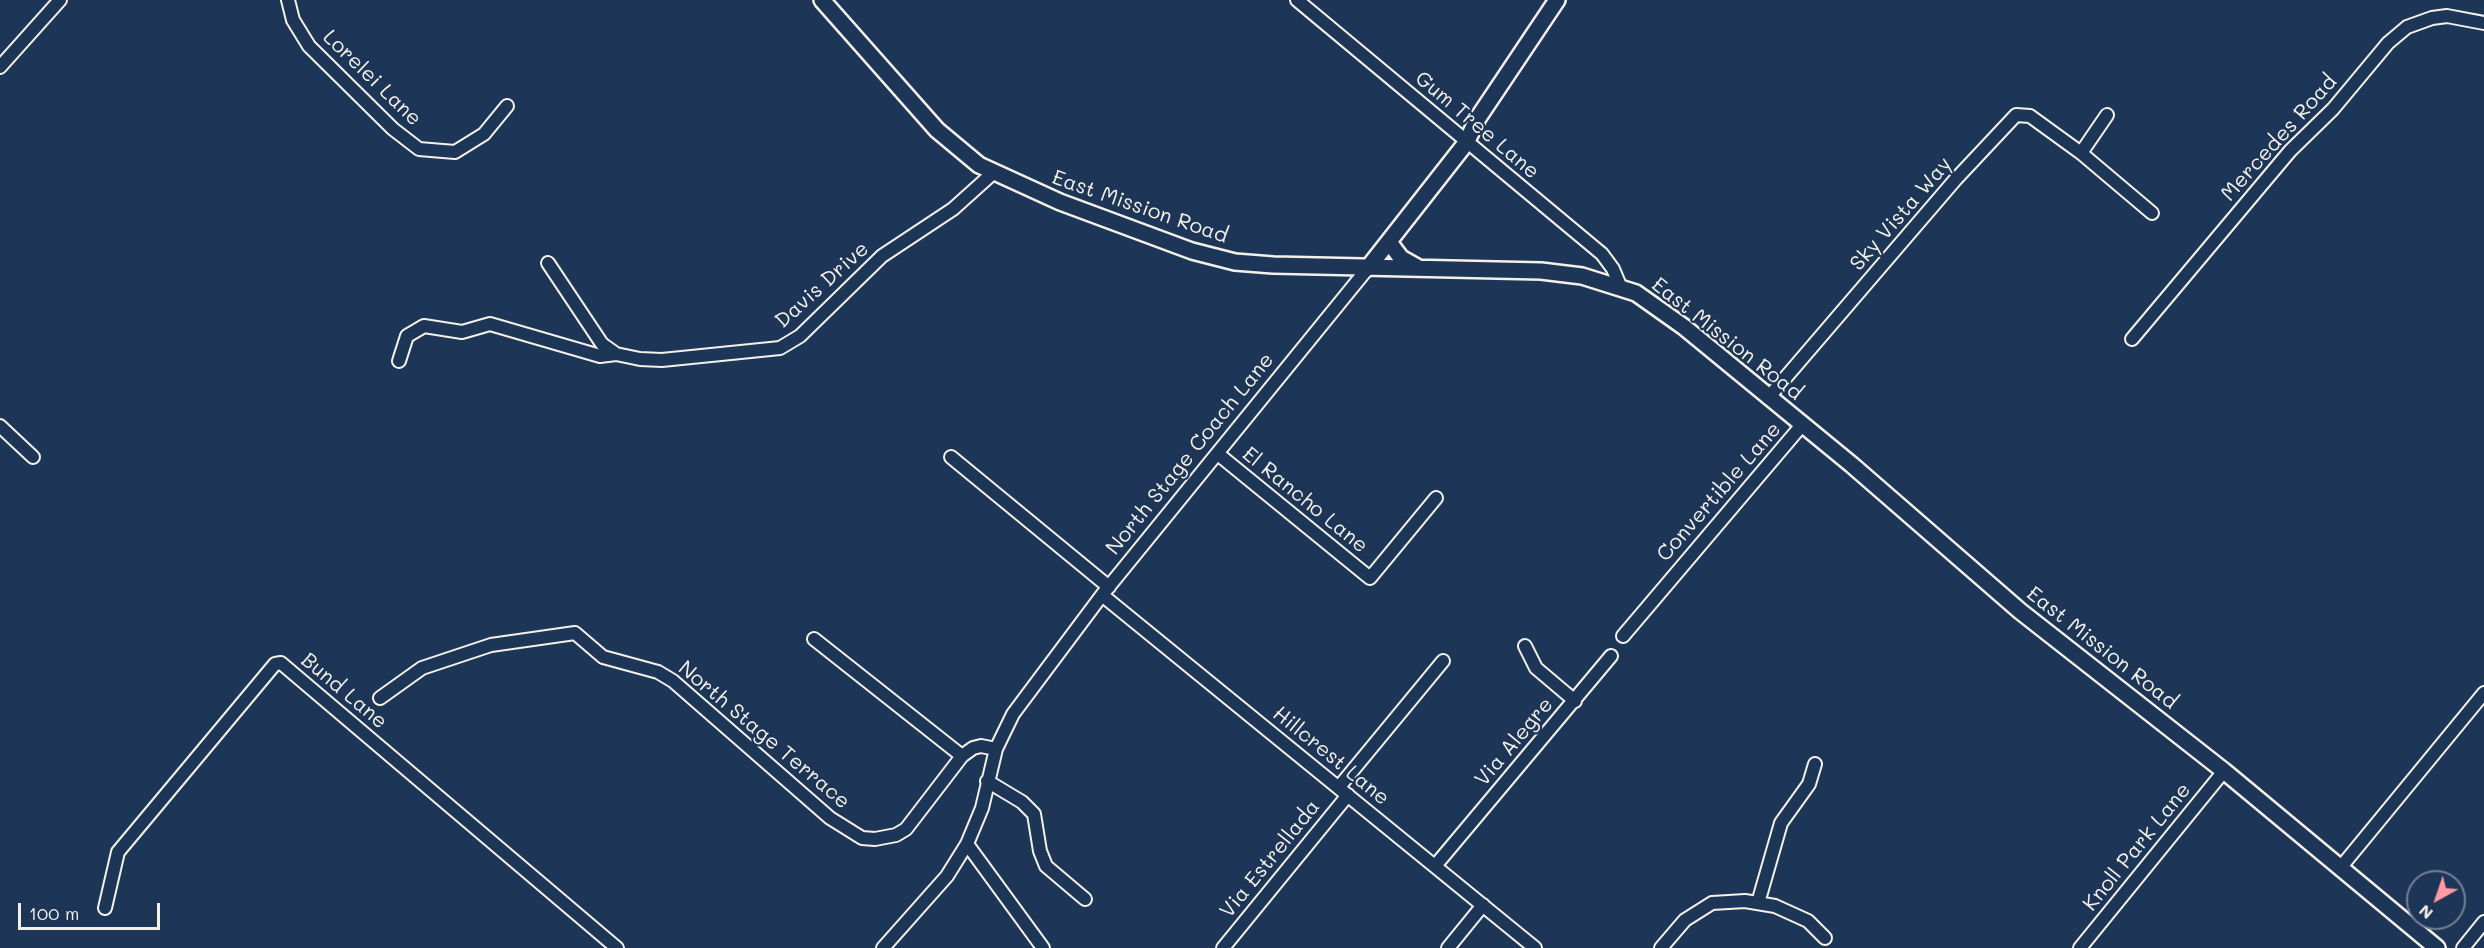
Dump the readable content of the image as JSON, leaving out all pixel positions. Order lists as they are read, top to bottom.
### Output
{
  "streets": {
    "main road": ["East Mission Road", "North Stage Coach Lane"],
    "street": [
      "Lorelei Lane",
      "Gum Tree Lane",
      "Mercedes Road",
      "Sky Vista Way",
      "Davis Drive",
      "Convertible Lane",
      "El Rancho Lane",
      "Bund Lane",
      "North Stage Terrace",
      "Via Alegre",
      "Hillcrest Lane",
      "Knoll Park Lane",
      "Via Estrellada"
    ]
  },
  "crossings": [
    ["Gum Tree Lane", "East Mission Road"],
    ["Gum Tree Lane", "North Stage Coach Lane"],
    ["East Mission Road", "Sky Vista Way"],
    ["East Mission Road", "Davis Drive"],
    ["East Mission Road", "North Stage Coach Lane"],
    ["East Mission Road", "Convertible Lane"],
    ["East Mission Road", "Knoll Park Lane"],
    ["North Stage Coach Lane", "El Rancho Lane"],
    ["North Stage Coach Lane", "Hillcrest Lane"],
    ["Via Alegre", "Hillcrest Lane"],
    ["Hillcrest Lane", "Via Estrellada"]
  ],
  "scale_bar": "100 m",
  "north": "bottom left"
}
